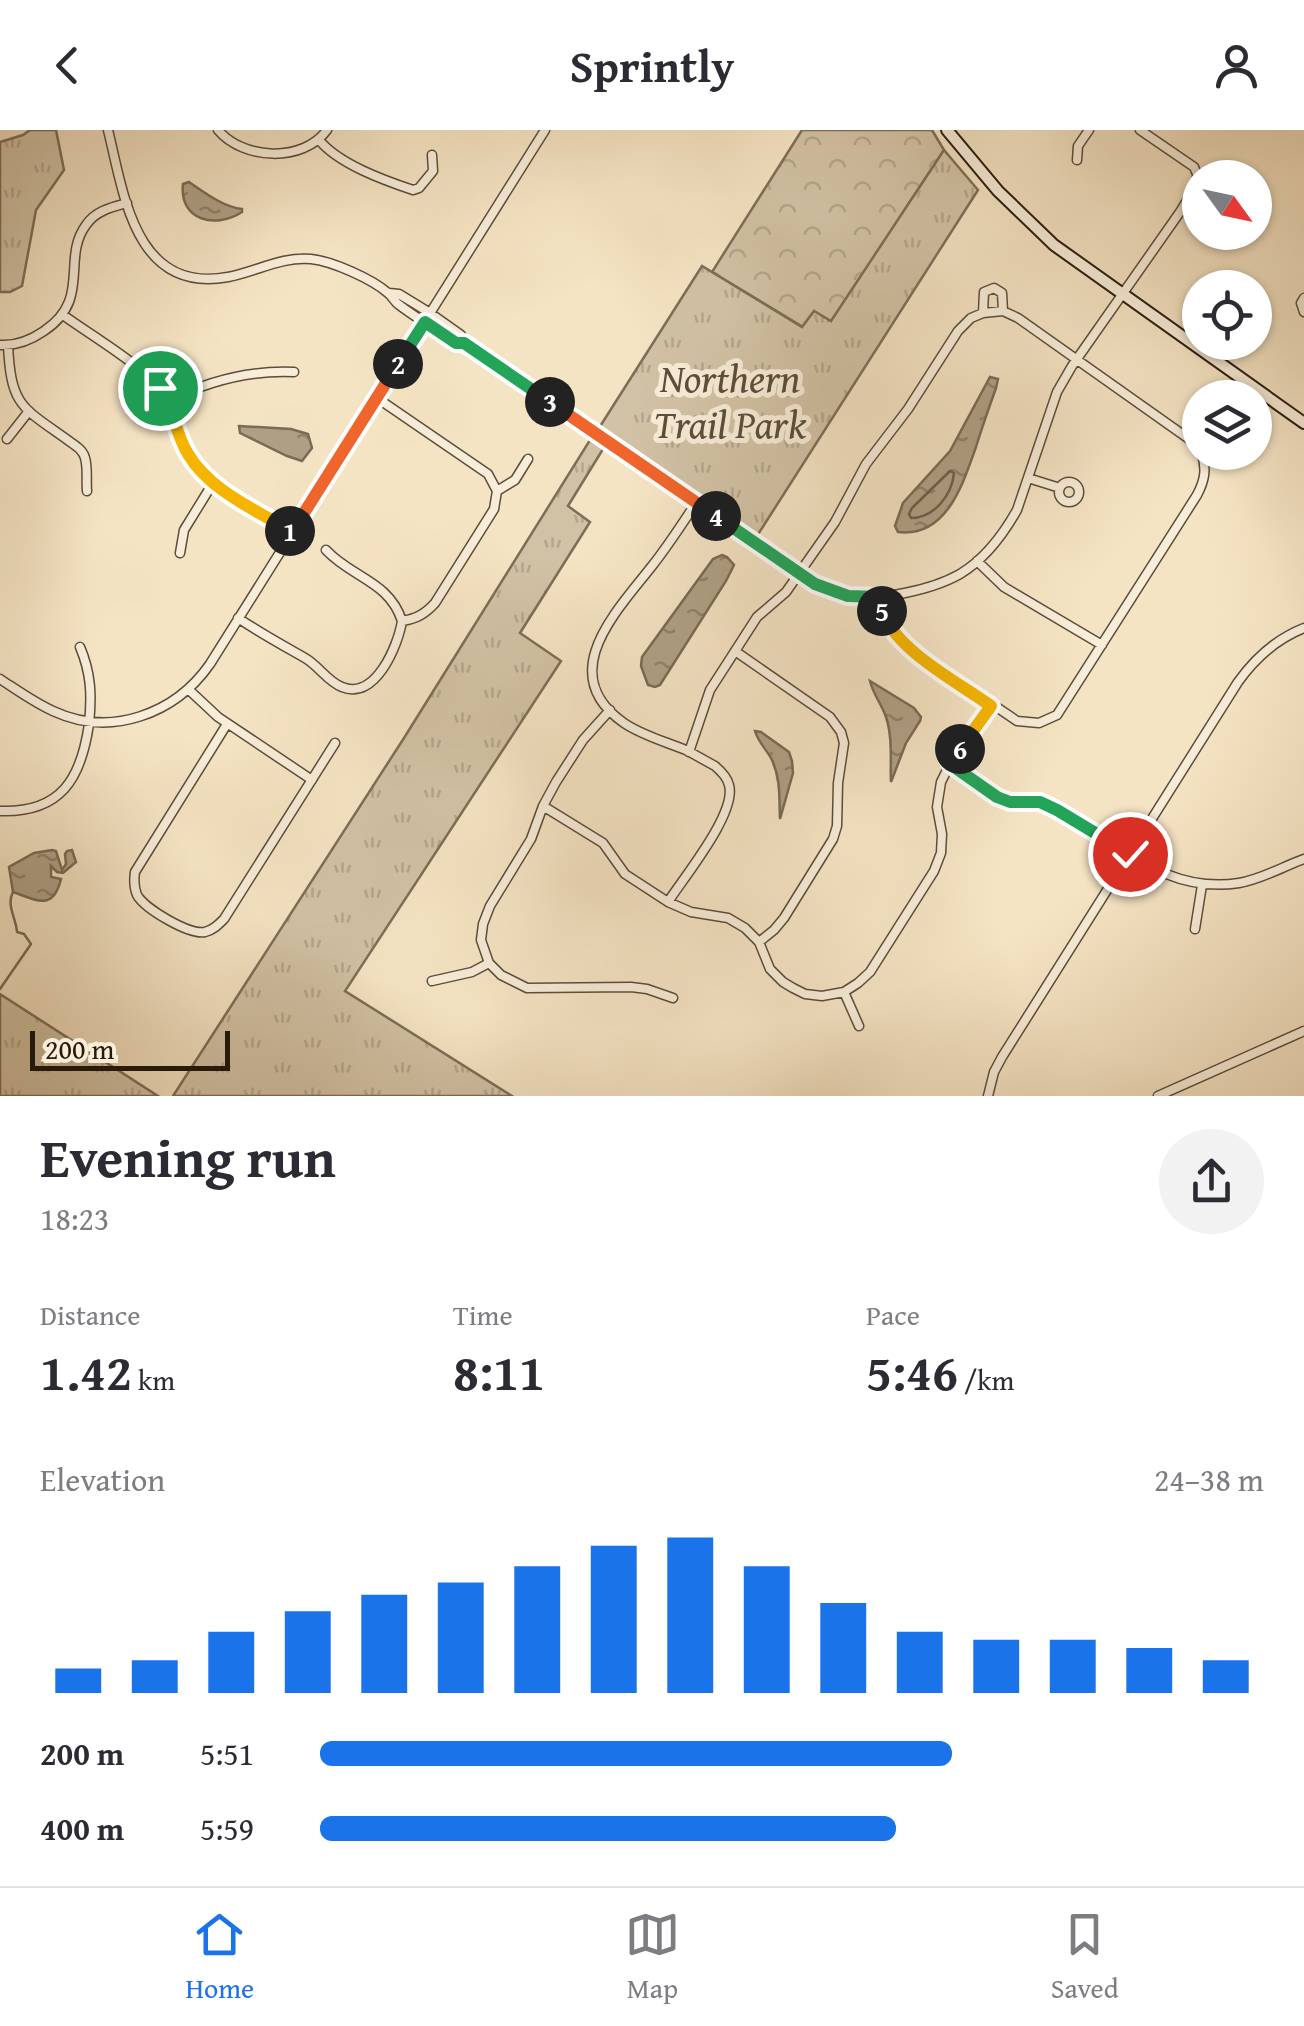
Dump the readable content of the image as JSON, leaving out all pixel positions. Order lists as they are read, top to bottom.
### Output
{
  "parks": ["Northern Trail Park"],
  "scale_bar": "200 m",
  "north": "bottom right",
  "page": {
    "header": "Sprintly",
    "pins": [
      "2",
      "3",
      "4",
      "1",
      "5",
      "6"
    ],
    "scale": "200 m",
    "heading": ["Evening run", "18:23"],
    "stats": [
      ["Distance", "1.42 km"],
      ["Time", "8:11"],
      ["Pace", "5:46 /km"]
    ],
    "chart": ["Elevation", "24–38 m"],
    "list": [
      {
        "name": "200 m",
        "note": "5:51"
      },
      {
        "name": "400 m",
        "note": "5:59"
      }
    ],
    "tabs": ["Home", "Map", "Saved"]
  }
}
